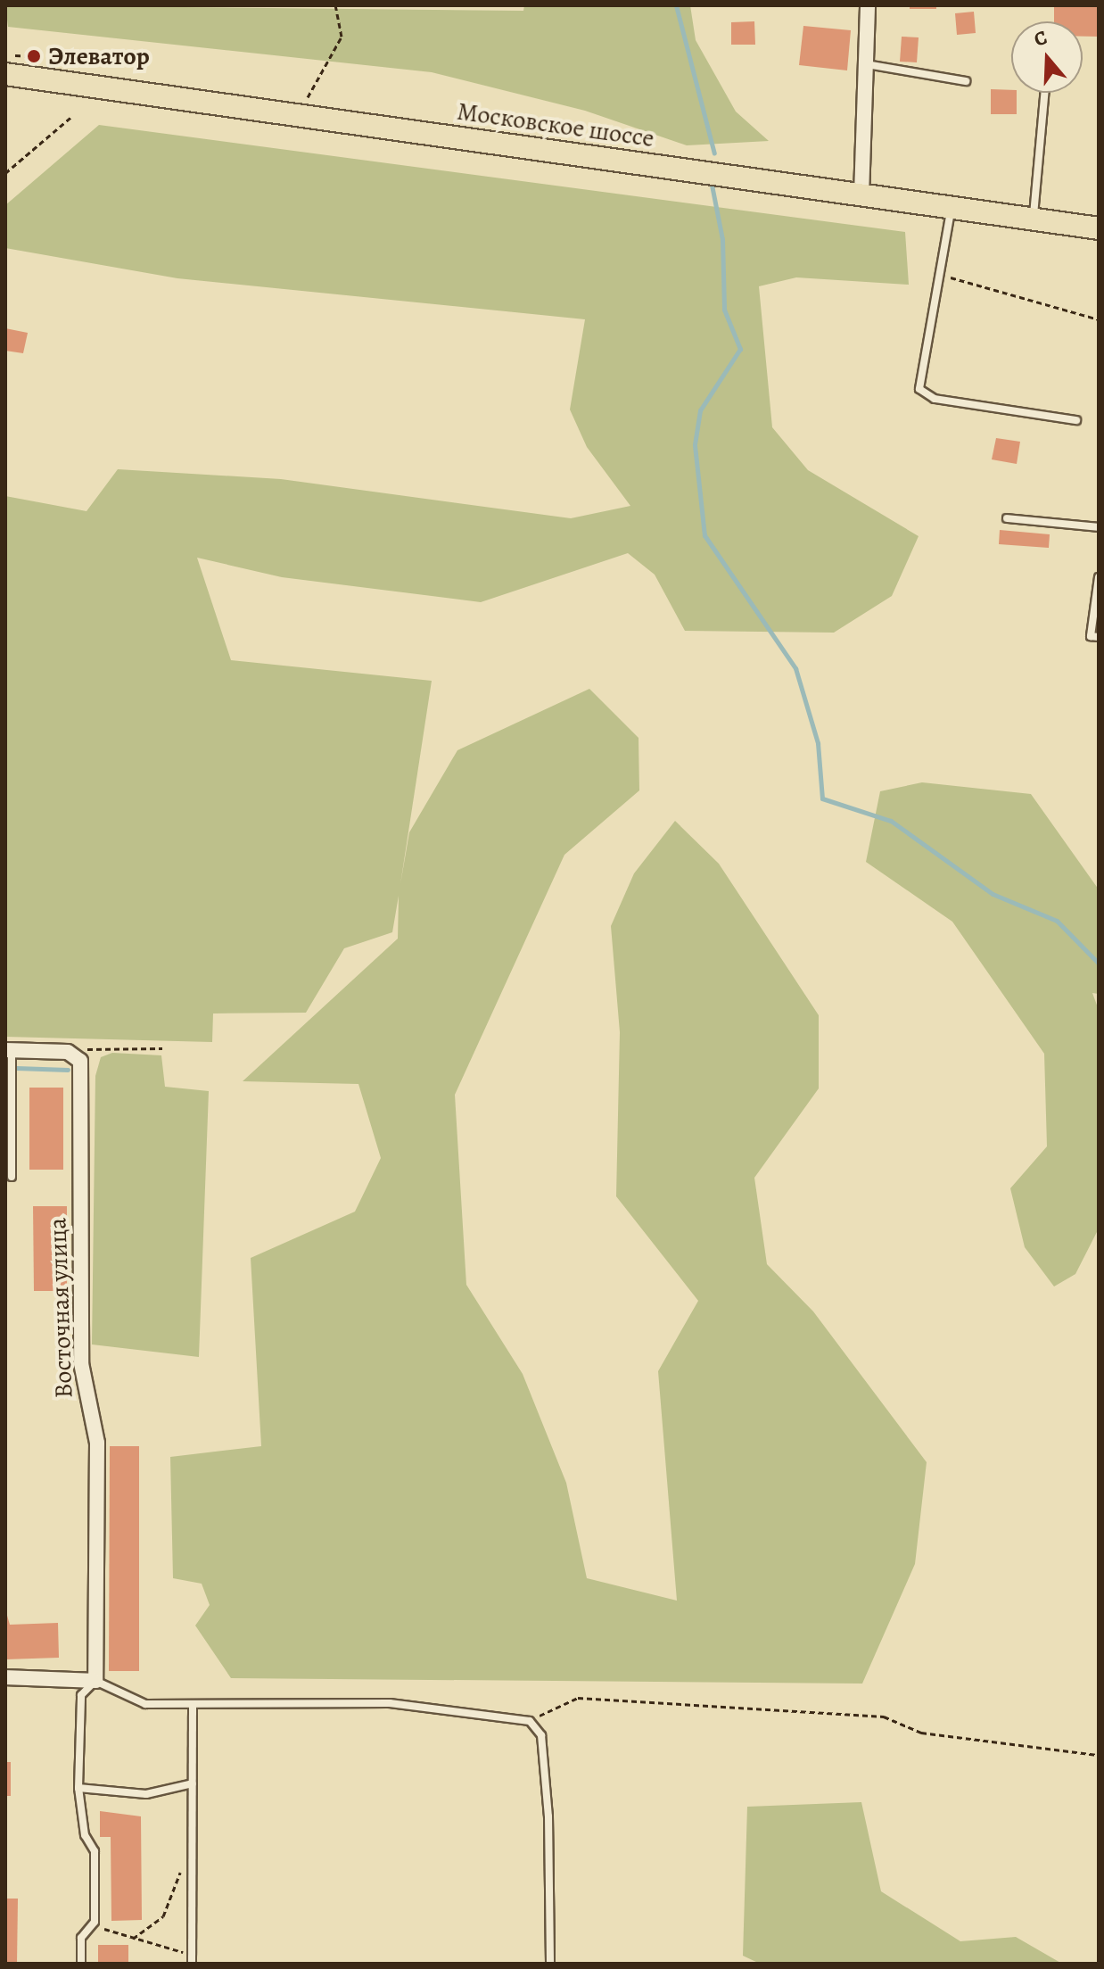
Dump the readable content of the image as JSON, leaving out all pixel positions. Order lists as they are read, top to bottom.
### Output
{
  "streets": {
    "main road": ["Московское шоссе"],
    "street": ["Восточная улица"]
  },
  "places": ["Элеватор"],
  "north": "top"
}
